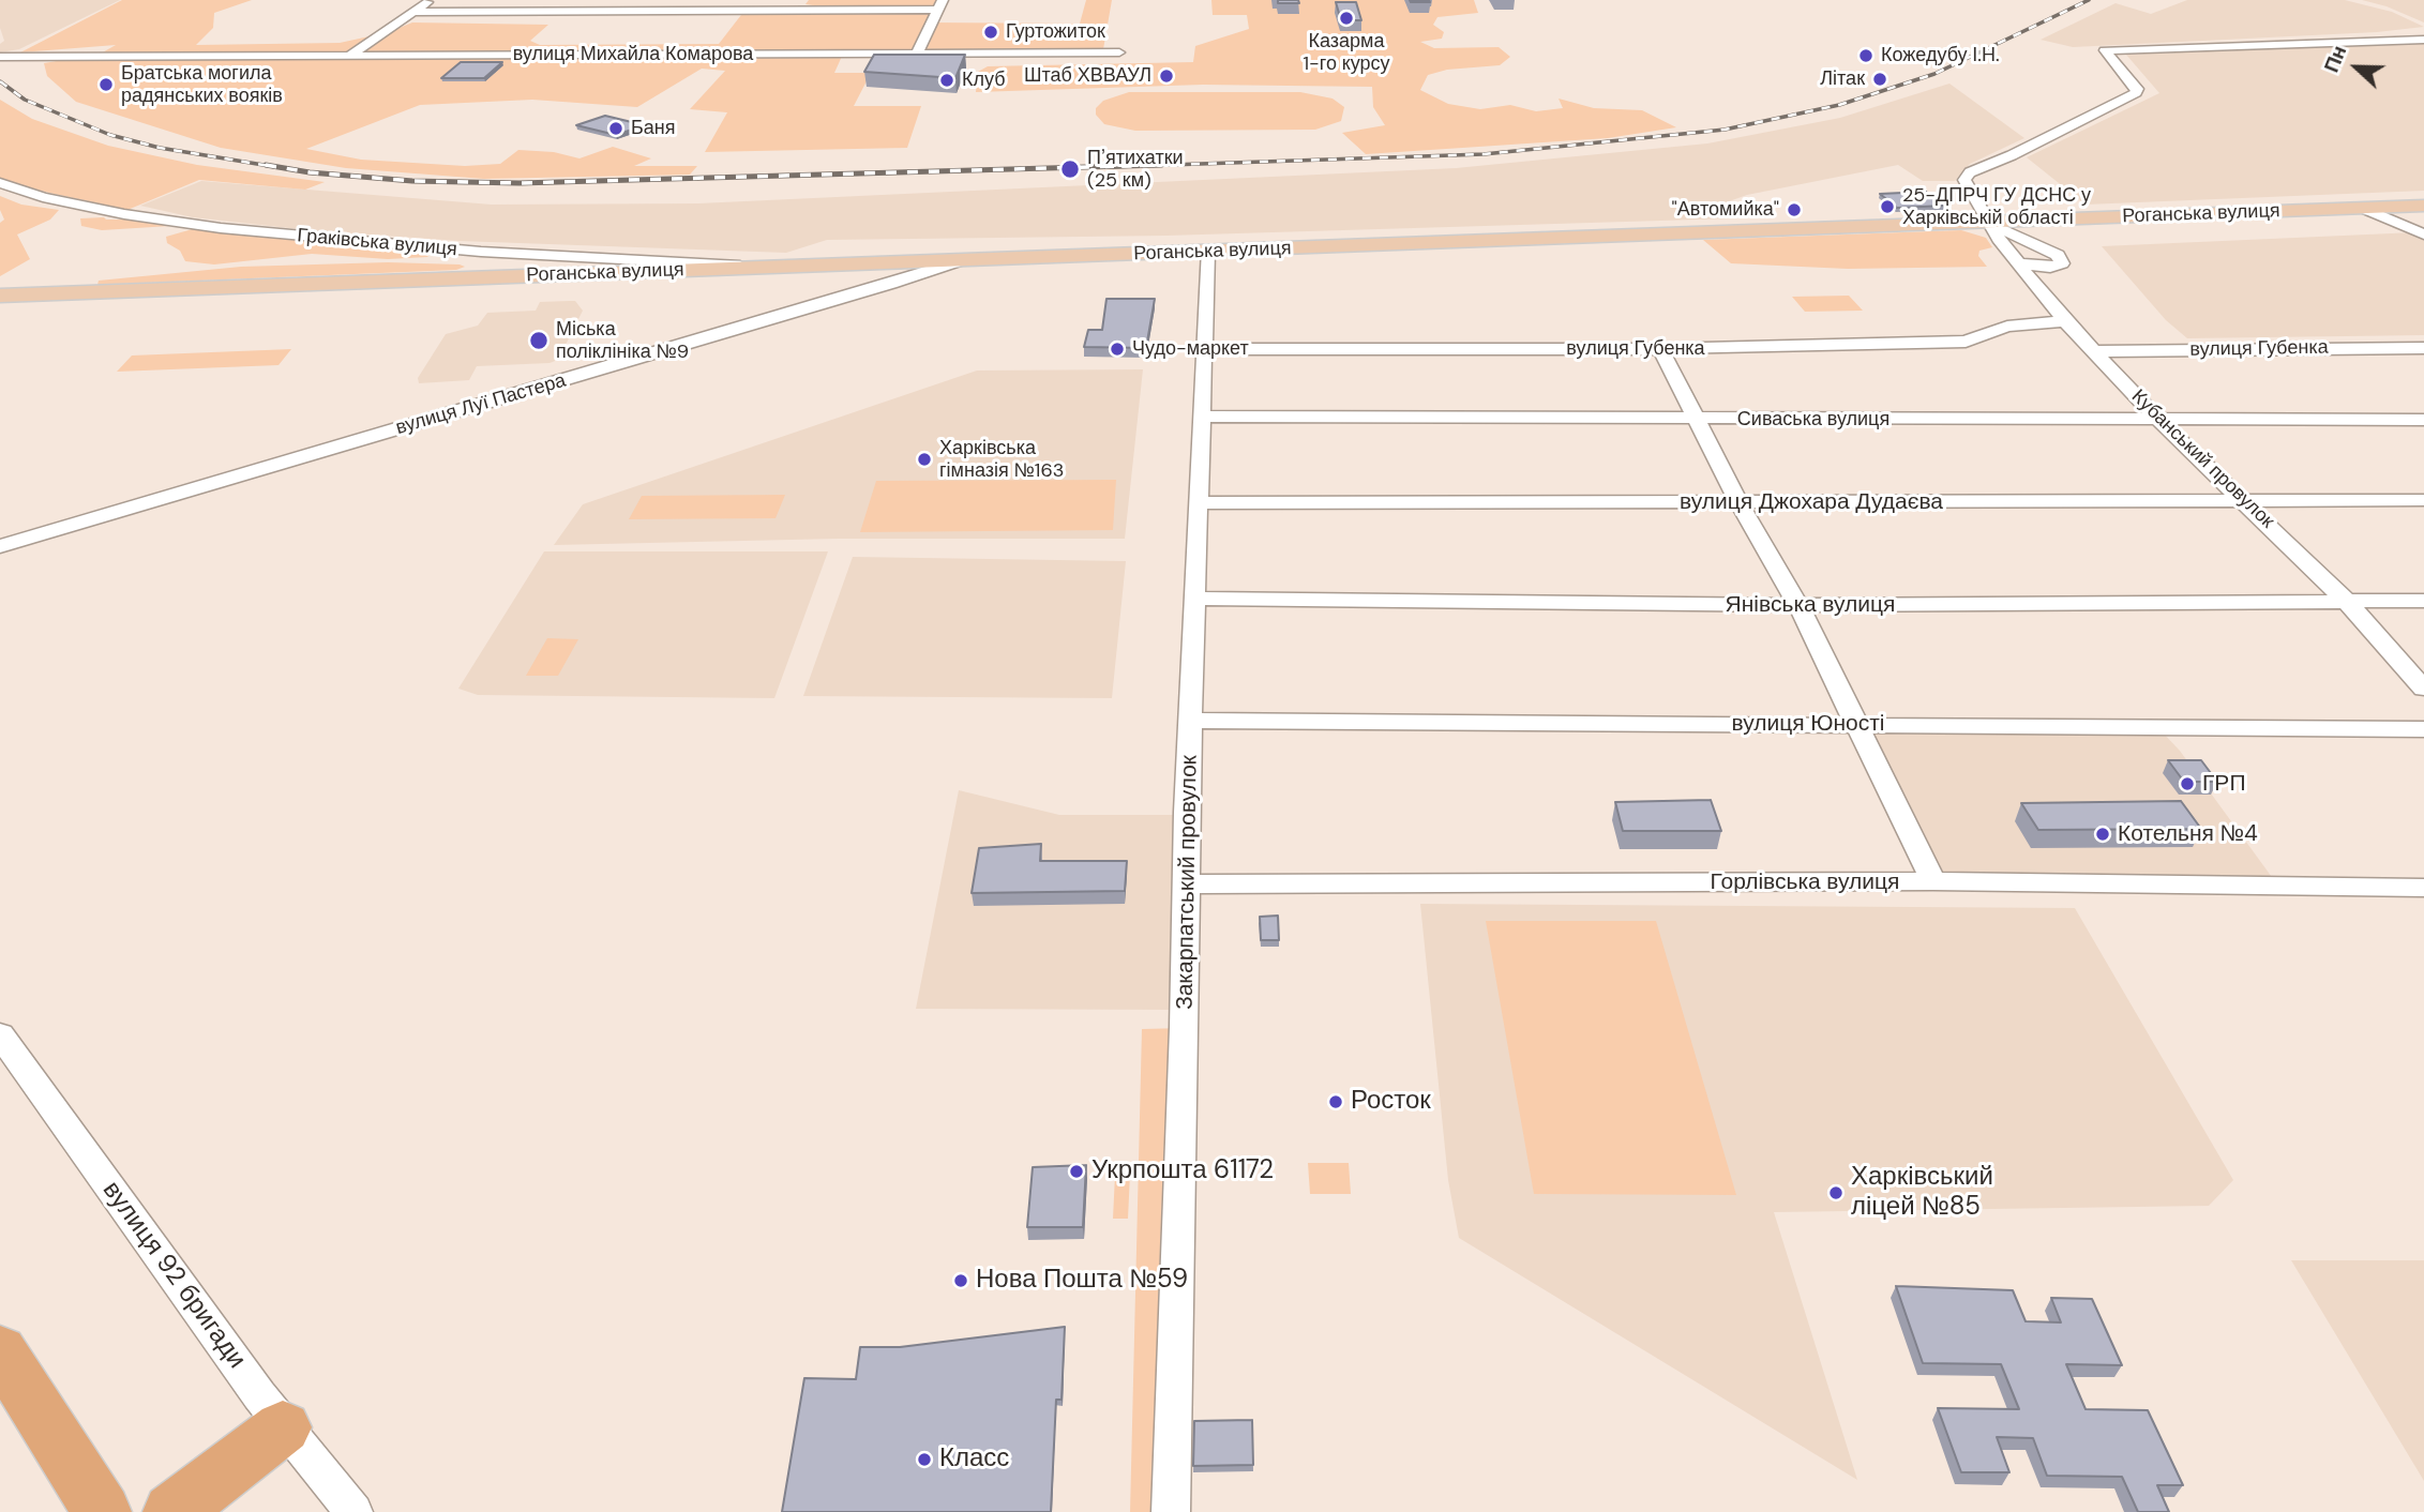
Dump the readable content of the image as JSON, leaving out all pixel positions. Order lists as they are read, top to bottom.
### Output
{
  "streets": {
    "main road": ["Роганська вулиця"],
    "street": [
      "вулиця Михайла Комарова",
      "Граківська вулиця",
      "вулиця Губенка",
      "вулиця Луї Пастера",
      "Сиваська вулиця",
      "Кубанський провулок",
      "вулиця Джохара Дудаєва",
      "Янівська вулиця",
      "вулиця Юності",
      "Закарпатський провулок",
      "Горлівська вулиця",
      "вулиця 92 бригади"
    ]
  },
  "crossings": [
    ["Роганська вулиця", "Граківська вулиця"],
    ["Роганська вулиця", "вулиця Луї Пастера"],
    ["Роганська вулиця", "Кубанський провулок"],
    ["Роганська вулиця", "Закарпатський провулок"],
    ["вулиця Губенка", "Кубанський провулок"],
    ["вулиця Губенка", "Закарпатський провулок"],
    ["Сиваська вулиця", "Кубанський провулок"],
    ["Сиваська вулиця", "Закарпатський провулок"],
    ["Кубанський провулок", "вулиця Джохара Дудаєва"],
    ["Кубанський провулок", "Янівська вулиця"],
    ["вулиця Джохара Дудаєва", "Закарпатський провулок"],
    ["Янівська вулиця", "Закарпатський провулок"],
    ["вулиця Юності", "Закарпатський провулок"],
    ["Закарпатський провулок", "Горлівська вулиця"]
  ],
  "places": [
    "Казарма 1-го курсу",
    "Гуртожиток",
    "Кожедубу І.Н.",
    "Штаб ХВВАУЛ",
    "Літак",
    "Клуб",
    "Братська могила радянських вояків",
    "Баня",
    "Пʼятихатки (25 км)",
    "25-ДПРЧ ГУ ДСНС у Харківській області",
    "\"Автомийка\"",
    "Міська поліклініка №9",
    "Чудо-маркет",
    "Харківська гімназія №163",
    "ГРП",
    "Котельня №4",
    "Росток",
    "Укрпошта 61172",
    "Харківський ліцей №85",
    "Нова Пошта №59",
    "Класс"
  ],
  "north": "left"
}
